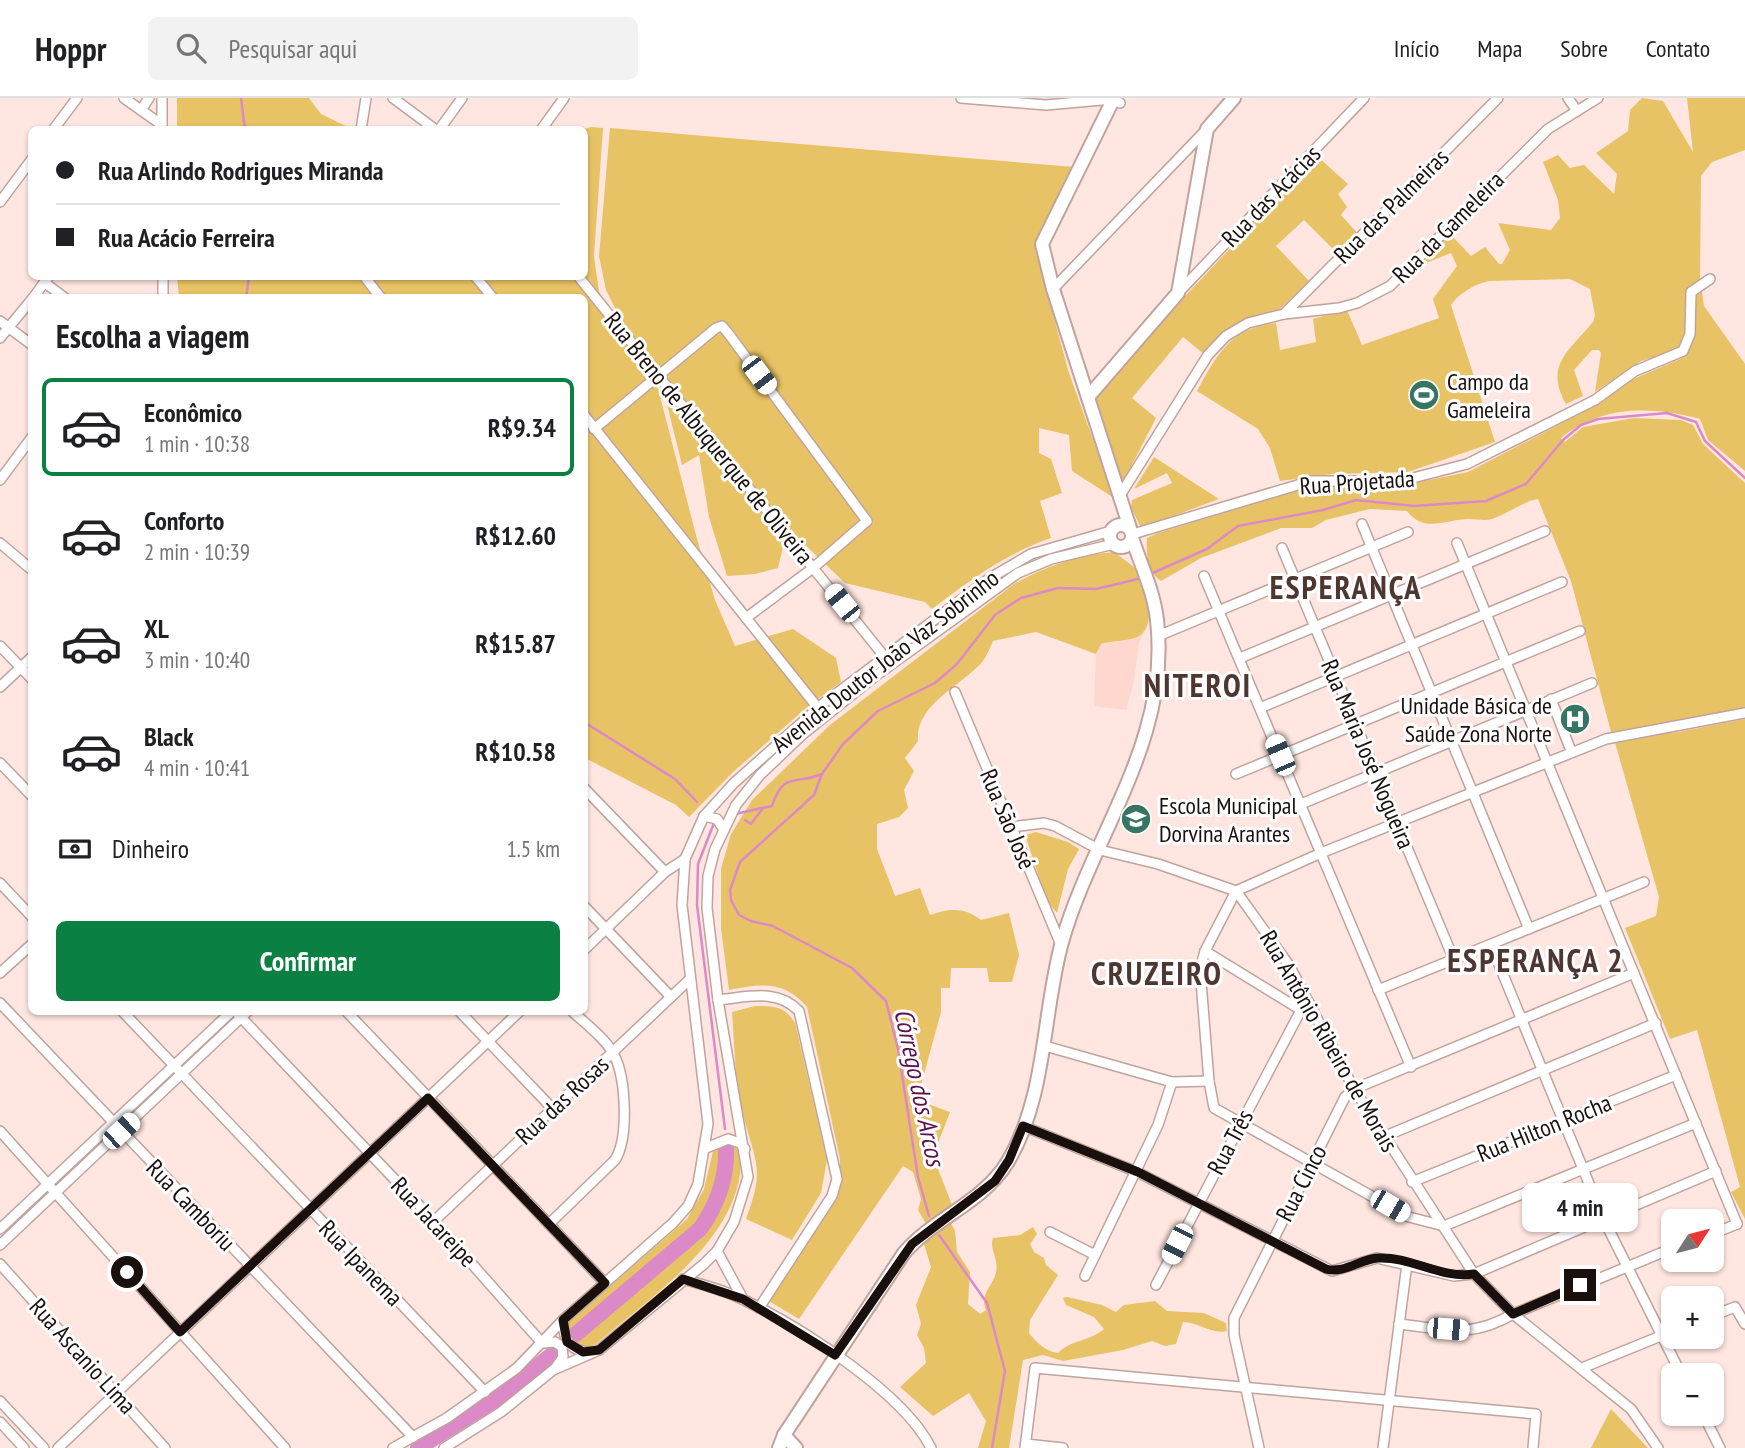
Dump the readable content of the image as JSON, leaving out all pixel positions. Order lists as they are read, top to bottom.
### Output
{
  "streets": {
    "street": [
      "Rua das Acácias",
      "Rua das Palmeiras",
      "Rua da Gameleira",
      "Rua Breno de Albuquerque de Oliveira",
      "Rua Projetada",
      "Avenida Doutor João Vaz Sobrinho",
      "Rua Maria José Nogueira",
      "Rua São José",
      "Rua Antônio Ribeiro de Morais",
      "Rua das Rosas",
      "Rua Hilton Rocha",
      "Rua Três",
      "Rua Cinco",
      "Rua Camboriu",
      "Rua Jacareipe",
      "Rua Ipanema",
      "Rua Ascanio Lima"
    ]
  },
  "crossings": [
    ["Rua das Palmeiras", "Rua da Gameleira"],
    ["Rua Breno de Albuquerque de Oliveira", "Avenida Doutor João Vaz Sobrinho"],
    ["Avenida Doutor João Vaz Sobrinho", "Rua das Rosas"],
    ["Avenida Doutor João Vaz Sobrinho", "Rua Camboriu"],
    ["Avenida Doutor João Vaz Sobrinho", "Rua Jacareipe"],
    ["Avenida Doutor João Vaz Sobrinho", "Rua Ipanema"],
    ["Rua Antônio Ribeiro de Morais", "Rua Hilton Rocha"],
    ["Rua Antônio Ribeiro de Morais", "Rua Três"],
    ["Rua Antônio Ribeiro de Morais", "Rua Cinco"],
    ["Rua das Rosas", "Rua Jacareipe"]
  ],
  "districts": [
    "ESPERANÇA",
    "NITEROI",
    "ESPERANÇA 2",
    "CRUZEIRO"
  ],
  "water": ["Córrego dos Arcos"],
  "places": {
    "sports": ["Campo da Gameleira"],
    "hospital": ["Unidade Básica de Saúde Zona Norte"],
    "school or university": ["Escola Municipal Dorvina Arantes"]
  },
  "north": "top right",
  "page": {
    "header": "Hoppr",
    "search": "Pesquisar aqui",
    "nav": [
      "Início",
      "Mapa",
      "Sobre",
      "Contato"
    ],
    "banner": ["Rua Arlindo Rodrigues Miranda", "Rua Acácio Ferreira"],
    "heading": "Escolha a viagem",
    "list": [
      {
        "name": "Econômico",
        "note": "1 min · 10:38",
        "value": "R$9.34"
      },
      {
        "name": "Conforto",
        "note": "2 min · 10:39",
        "value": "R$12.60"
      },
      {
        "name": "XL",
        "note": "3 min · 10:40",
        "value": "R$15.87"
      },
      {
        "name": "Black",
        "note": "4 min · 10:41",
        "value": "R$10.58"
      }
    ],
    "pay": ["Dinheiro", "1.5 km"],
    "buttons": "Confirmar",
    "bubble": "4 min",
    "map_buttons": ["+", "−"]
  }
}
